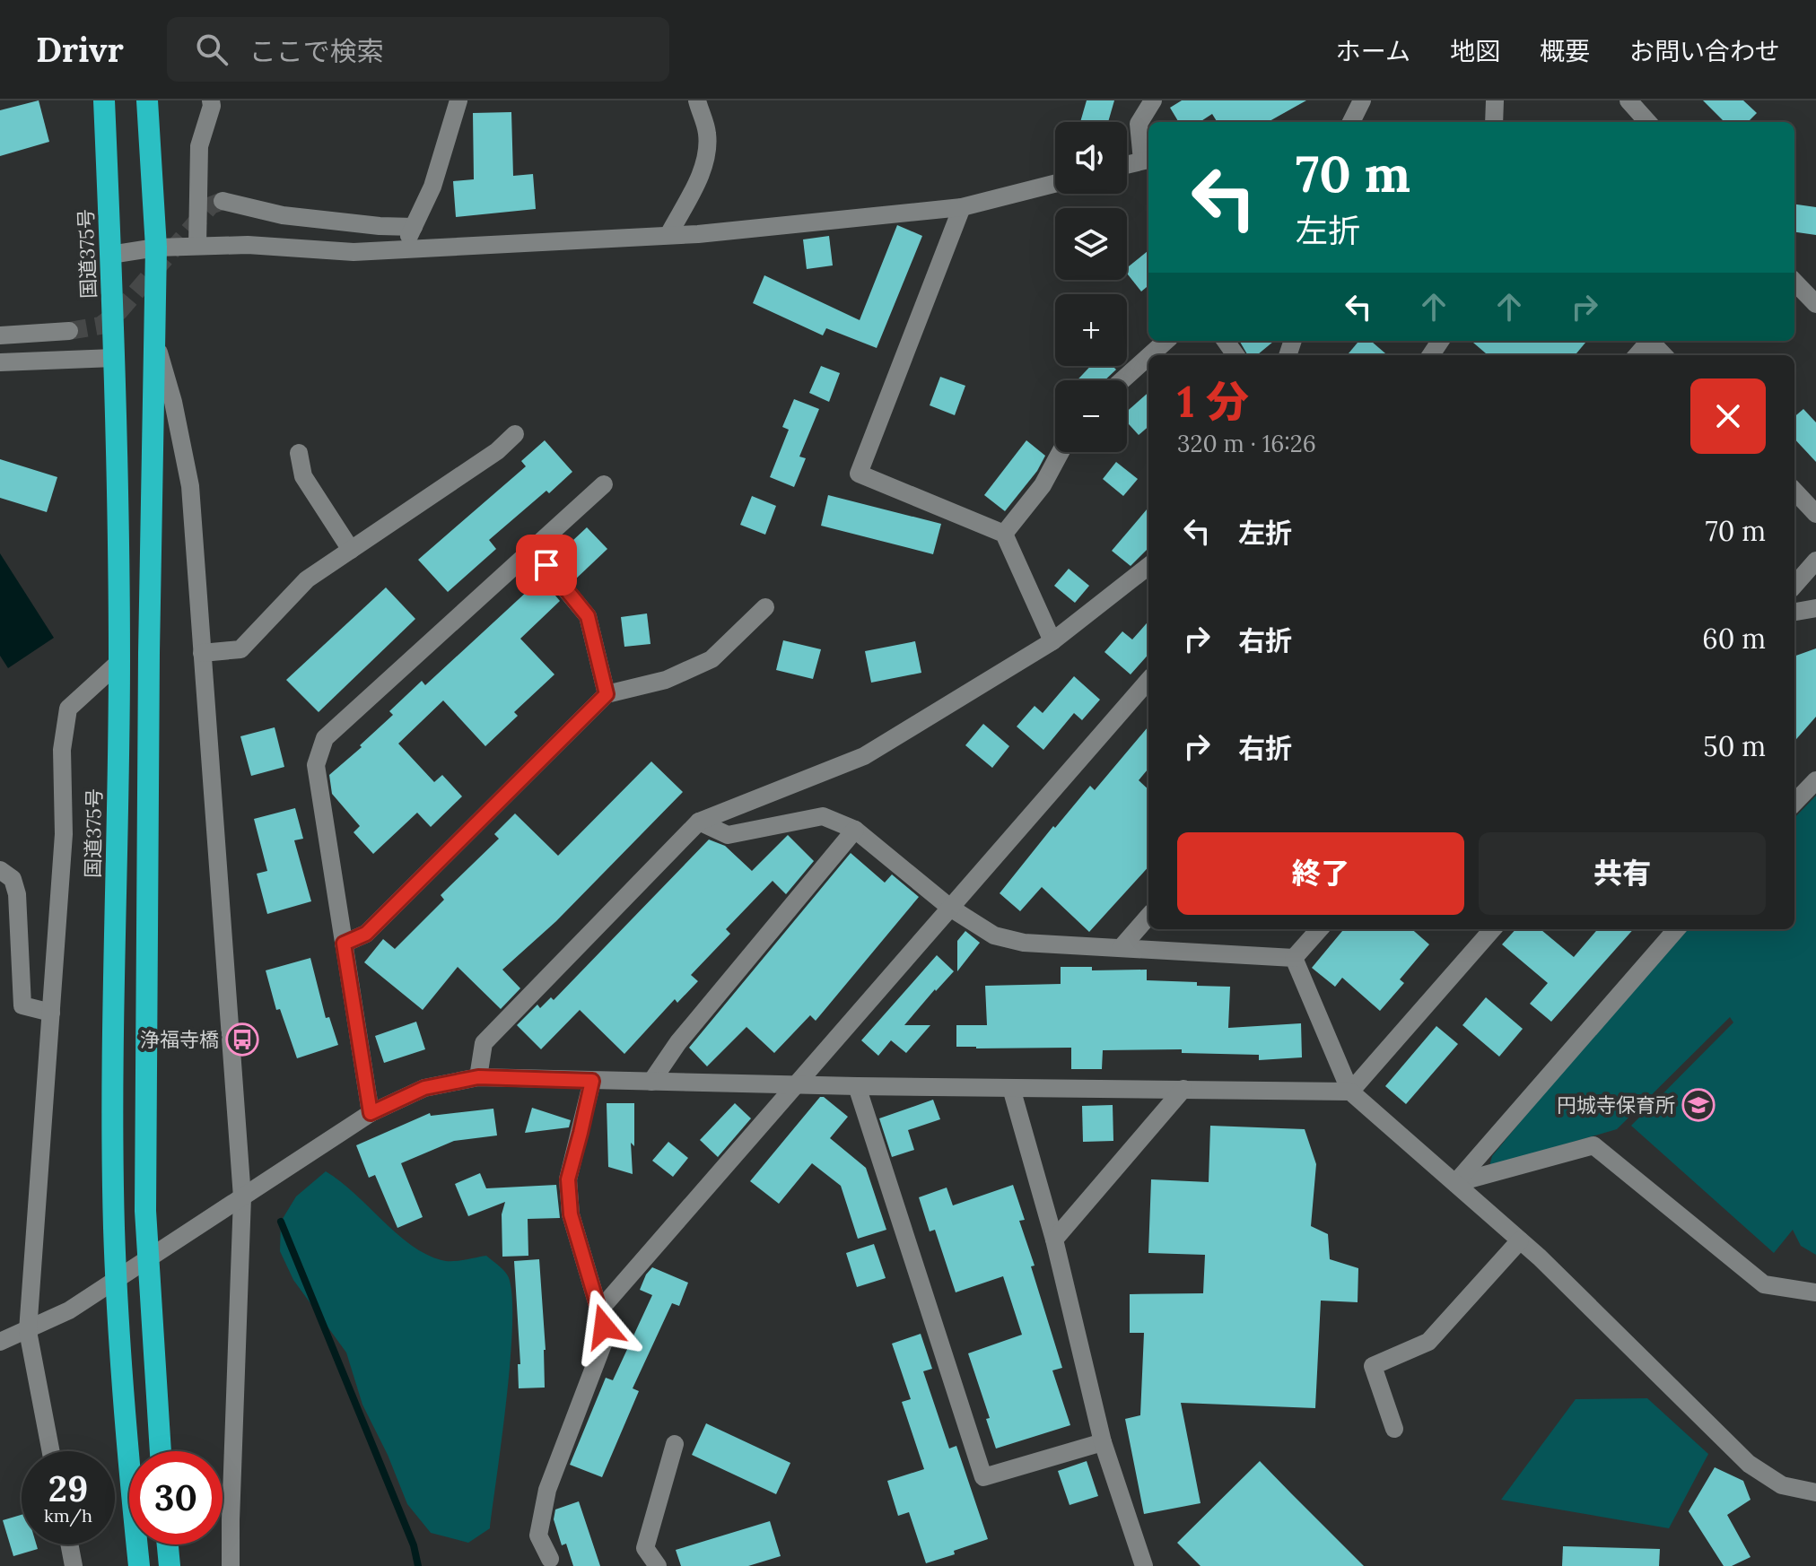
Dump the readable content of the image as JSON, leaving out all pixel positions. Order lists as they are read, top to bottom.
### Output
{
  "streets": {
    "highway": ["国道375号"]
  },
  "places": {
    "bus stop": ["浄福寺橋"],
    "school or university": ["円城寺保育所"]
  },
  "page": {
    "header": "Drivr",
    "search": "ここで検索",
    "nav": [
      "ホーム",
      "地図",
      "概要",
      "お問い合わせ"
    ],
    "map_buttons": ["+", "−"],
    "turn": ["70 m", "左折"],
    "heading": ["1 分", "320 m · 16:26"],
    "list": [
      {
        "name": "左折",
        "value": "70 m"
      },
      {
        "name": "右折",
        "value": "60 m"
      },
      {
        "name": "右折",
        "value": "50 m"
      }
    ],
    "buttons": ["終了", "共有"],
    "speed": "29 km/h",
    "limit": "30"
  }
}
